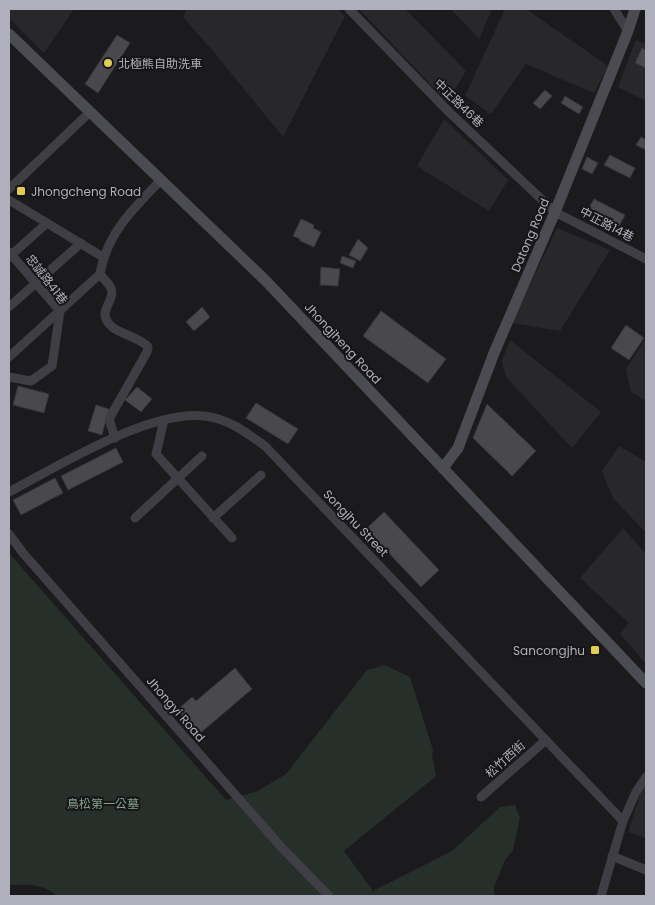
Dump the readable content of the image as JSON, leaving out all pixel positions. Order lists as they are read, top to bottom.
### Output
{
  "streets": {
    "main road": ["Datong Road", "Jhongjheng Road"],
    "street": [
      "中正路46巷",
      "中正路14巷",
      "忠誠路41巷",
      "Songjhu Street",
      "Jhongyi Road",
      "松竹西街"
    ]
  },
  "crossings": [
    ["中正路46巷", "中正路14巷"],
    ["中正路46巷", "Datong Road"],
    ["中正路14巷", "Datong Road"],
    ["Datong Road", "Jhongjheng Road"],
    ["Songjhu Street", "松竹西街"]
  ],
  "parks": ["鳥松第一公墓"],
  "places": {
    "other": ["北極熊自助洗車"],
    "transit": ["Jhongcheng Road", "Sancongjhu"]
  }
}
